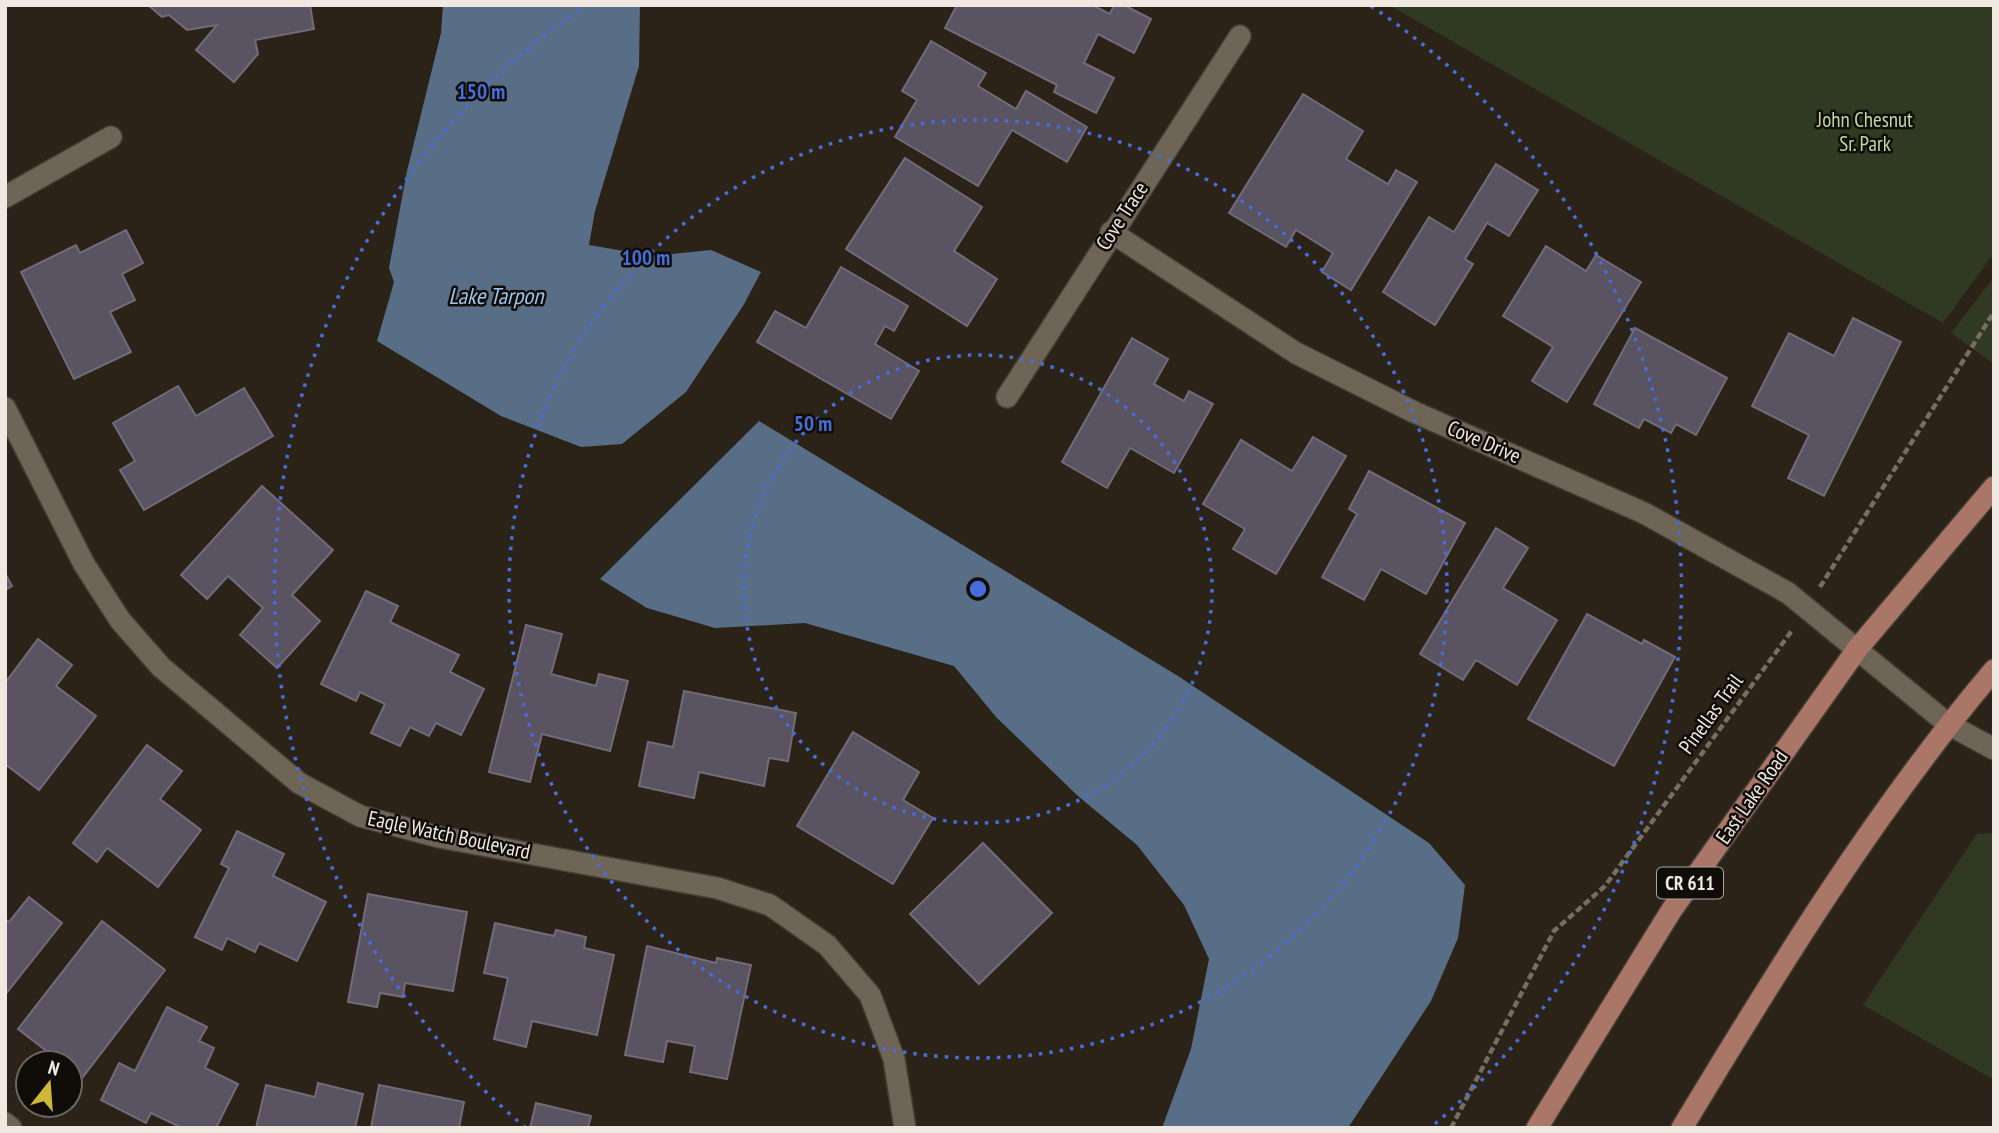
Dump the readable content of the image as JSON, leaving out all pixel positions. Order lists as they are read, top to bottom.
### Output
{
  "streets": {
    "main road": ["East Lake Road", "CR 611"],
    "street": ["Cove Trace", "Cove Drive", "Eagle Watch Boulevard"],
    "path": ["Pinellas Trail"]
  },
  "crossings": [
    ["Cove Trace", "Cove Drive"],
    ["Cove Drive", "Pinellas Trail"],
    ["Cove Drive", "East Lake Road"]
  ],
  "water": ["Lake Tarpon"],
  "parks": ["John Chesnut Sr. Park"],
  "north": "top",
  "rings": ["150 m", "100 m", "50 m"]
}
